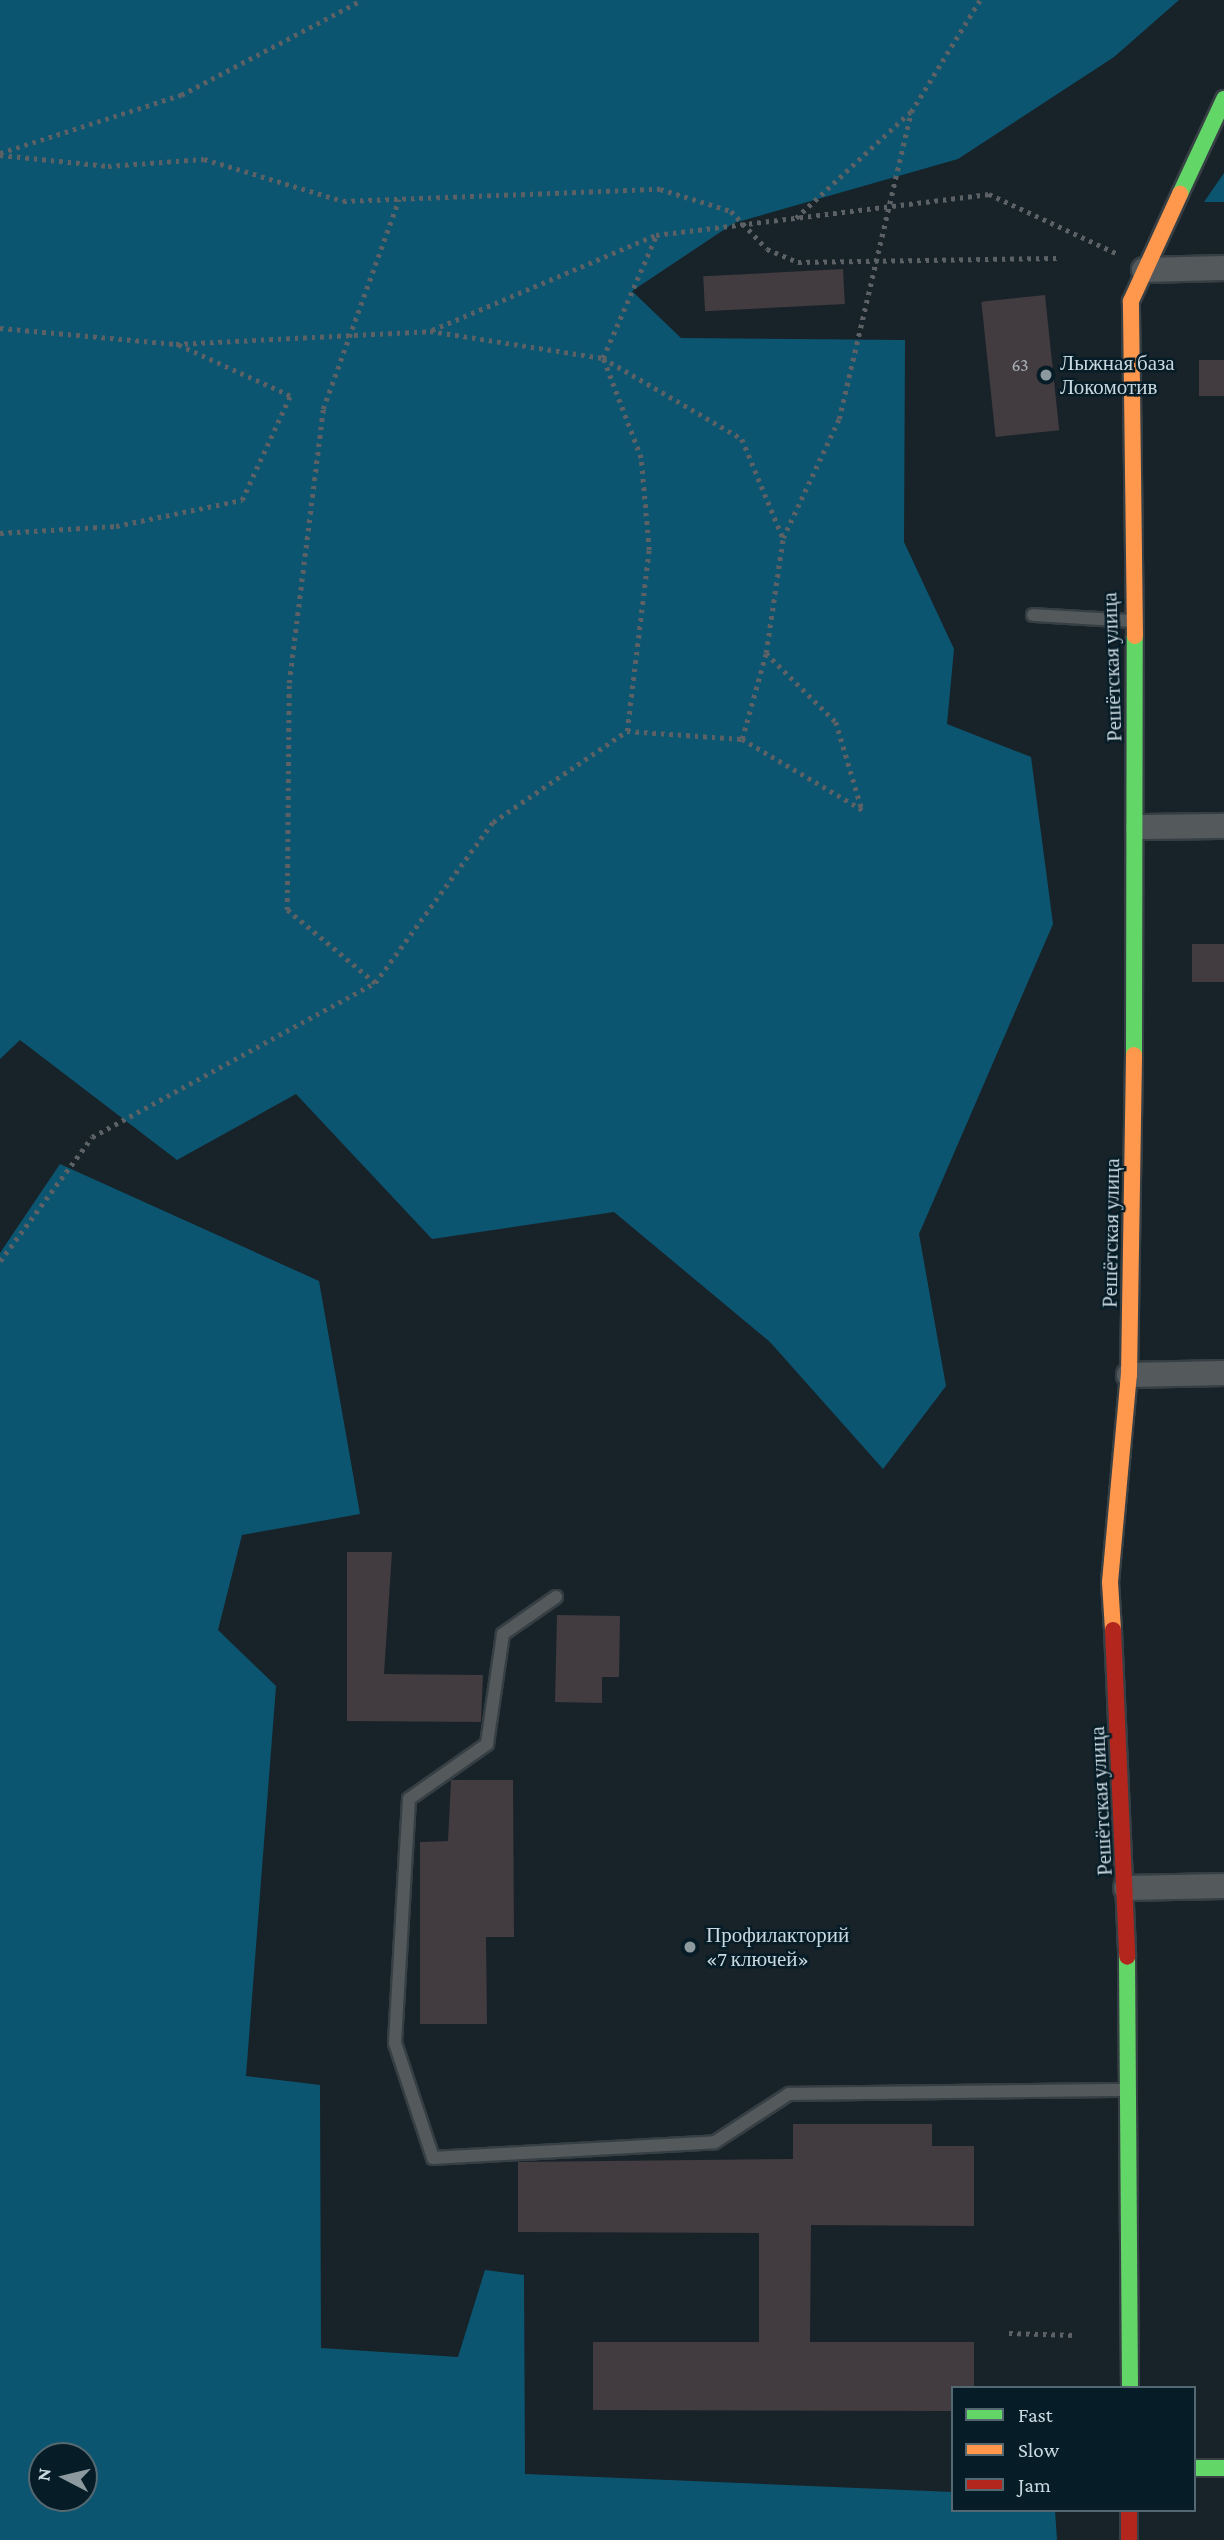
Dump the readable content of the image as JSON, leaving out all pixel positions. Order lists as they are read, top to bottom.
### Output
{
  "streets": {
    "street": ["Решётская улица"]
  },
  "places": ["Лыжная база Локомотив", "Профилакторий «7 ключей»"],
  "house_numbers": ["63"],
  "legend": ["Fast", "Slow", "Jam"],
  "north": "left"
}
